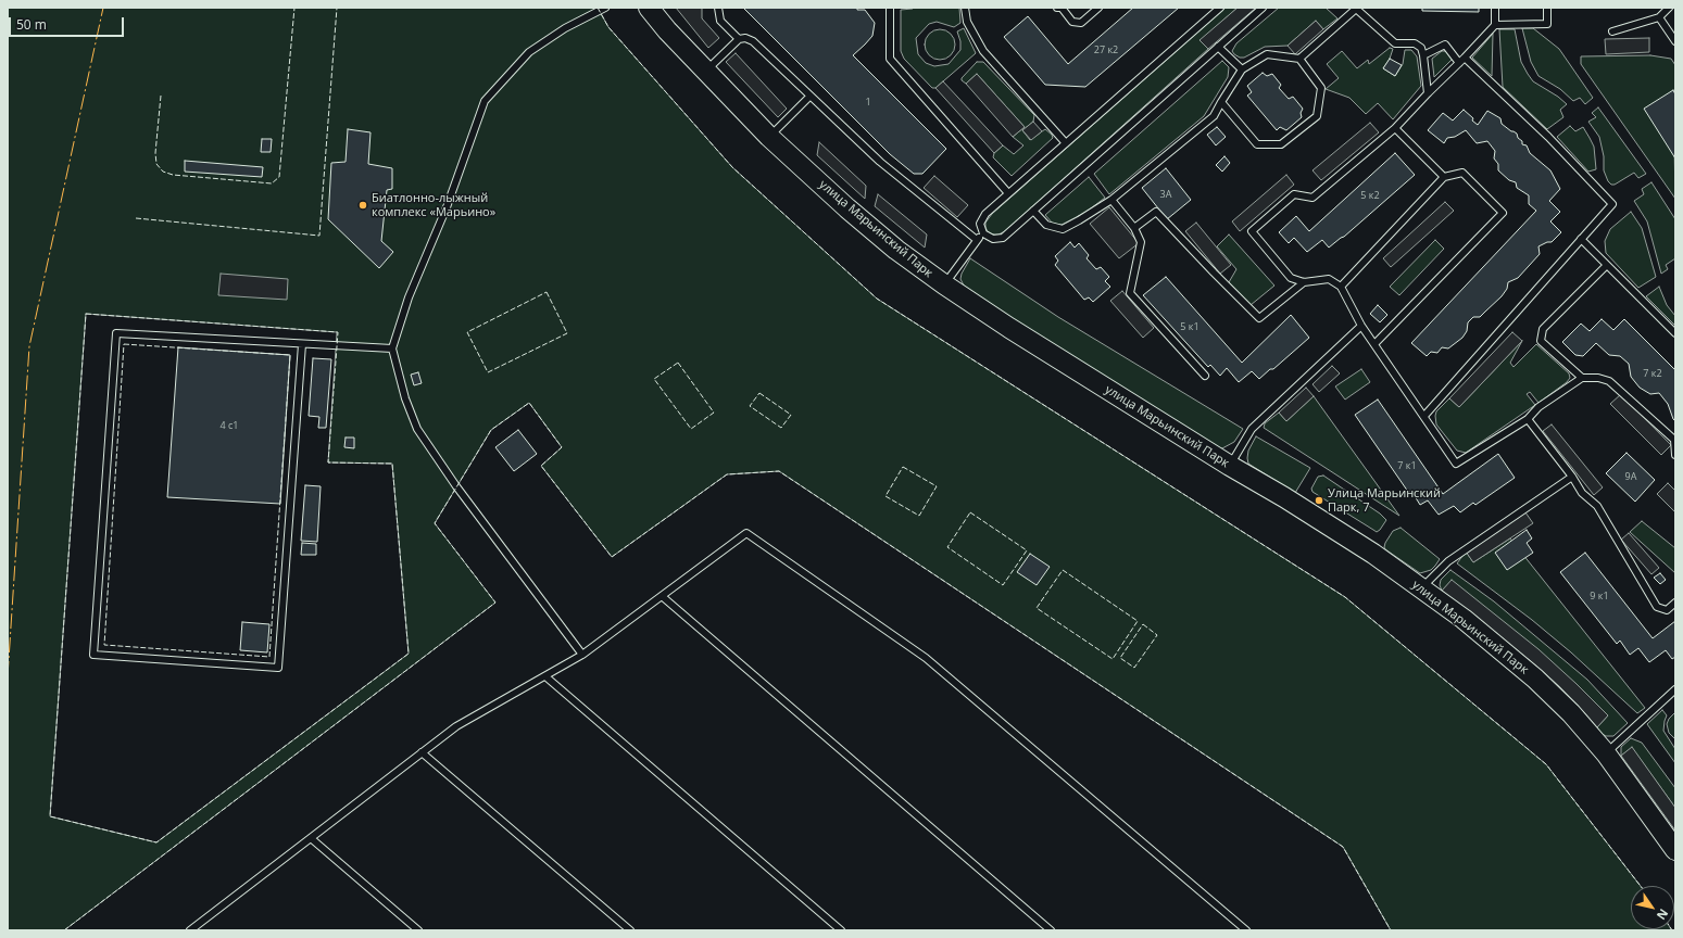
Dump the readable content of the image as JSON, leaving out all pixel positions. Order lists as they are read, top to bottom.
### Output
{
  "streets": {
    "main road": ["улица Марьинский Парк"]
  },
  "places": ["Биатлонно-лыжный комплекс «Марьино»", "Улица Марьинский Парк, 7"],
  "house_numbers": [
    "27 к2",
    "1",
    "3А",
    "5 к2",
    "5 к1",
    "7 к2",
    "4 с1",
    "7 к1",
    "9А",
    "9 к1"
  ],
  "scale_bar": "50 m",
  "north": "bottom right"
}
